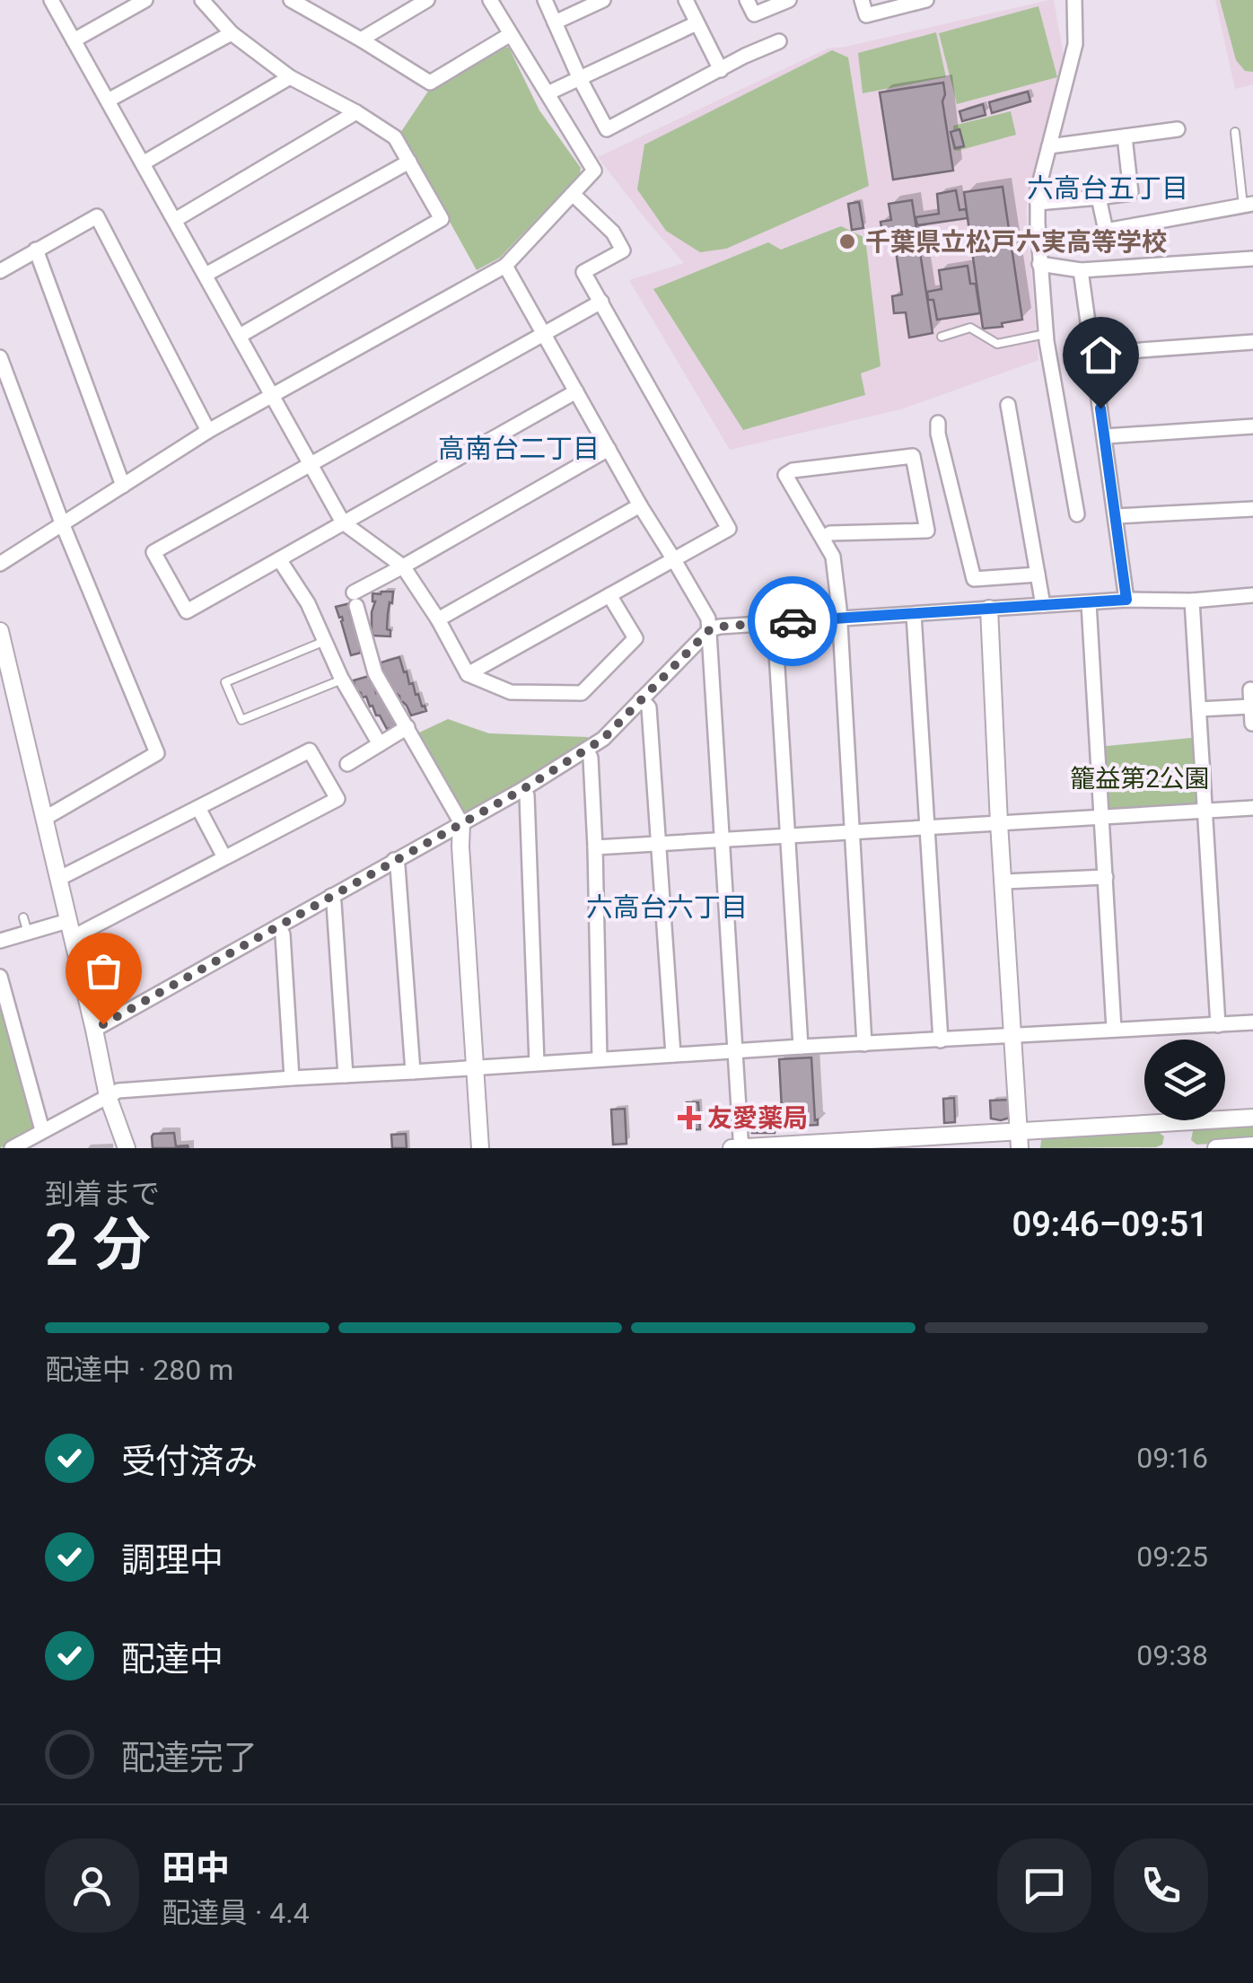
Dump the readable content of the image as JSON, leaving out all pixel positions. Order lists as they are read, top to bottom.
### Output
{
  "districts": ["六高台五丁目", "高南台二丁目", "六高台六丁目"],
  "parks": ["籠益第2公園"],
  "places": {
    "other": ["千葉県立松戸六実高等学校"],
    "health": ["友愛薬局"]
  },
  "page": {
    "heading": ["2 分", "到着まで", "09:46–09:51"],
    "panel": ["田中", "配達員 · 4.4"],
    "bar": "配達中 · 280 m",
    "list": [
      ["受付済み", "09:16"],
      ["調理中", "09:25"],
      ["配達中", "09:38"],
      "配達完了"
    ]
  }
}
